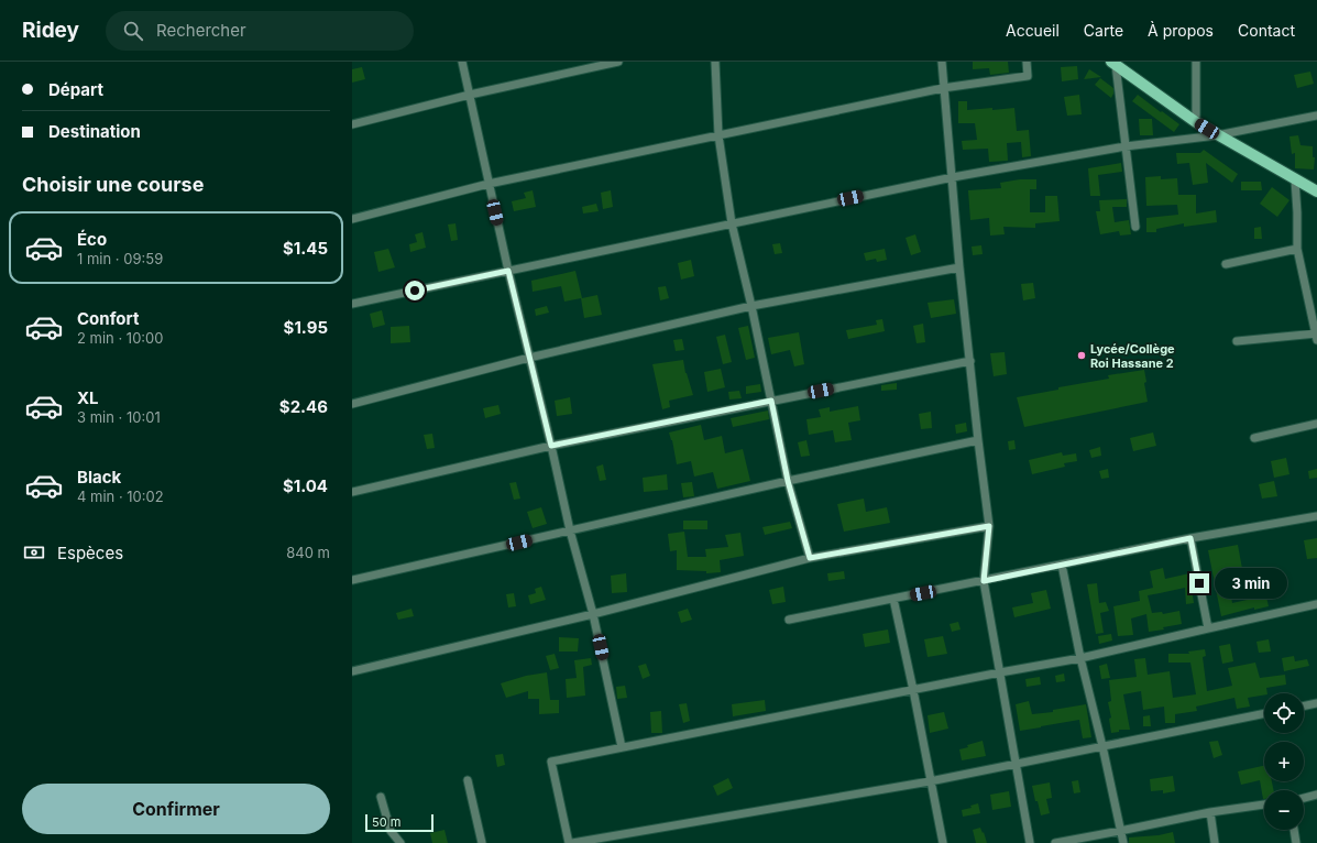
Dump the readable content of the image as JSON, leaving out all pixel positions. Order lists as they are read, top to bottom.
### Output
{
  "places": ["Lycée/Collège Roi Hassane 2"],
  "scale_bar": "50 m",
  "page": {
    "header": "Ridey",
    "search": "Rechercher",
    "nav": [
      "Accueil",
      "Carte",
      "À propos",
      "Contact"
    ],
    "banner": ["Départ", "Destination"],
    "heading": "Choisir une course",
    "list": [
      {
        "name": "Éco",
        "note": "1 min · 09:59",
        "value": "$1.45"
      },
      {
        "name": "Confort",
        "note": "2 min · 10:00",
        "value": "$1.95"
      },
      {
        "name": "XL",
        "note": "3 min · 10:01",
        "value": "$2.46"
      },
      {
        "name": "Black",
        "note": "4 min · 10:02",
        "value": "$1.04"
      }
    ],
    "pay": ["Espèces", "840 m"],
    "bubble": "3 min",
    "map_buttons": ["+", "−"],
    "buttons": "Confirmer",
    "scale": "50 m"
  }
}
